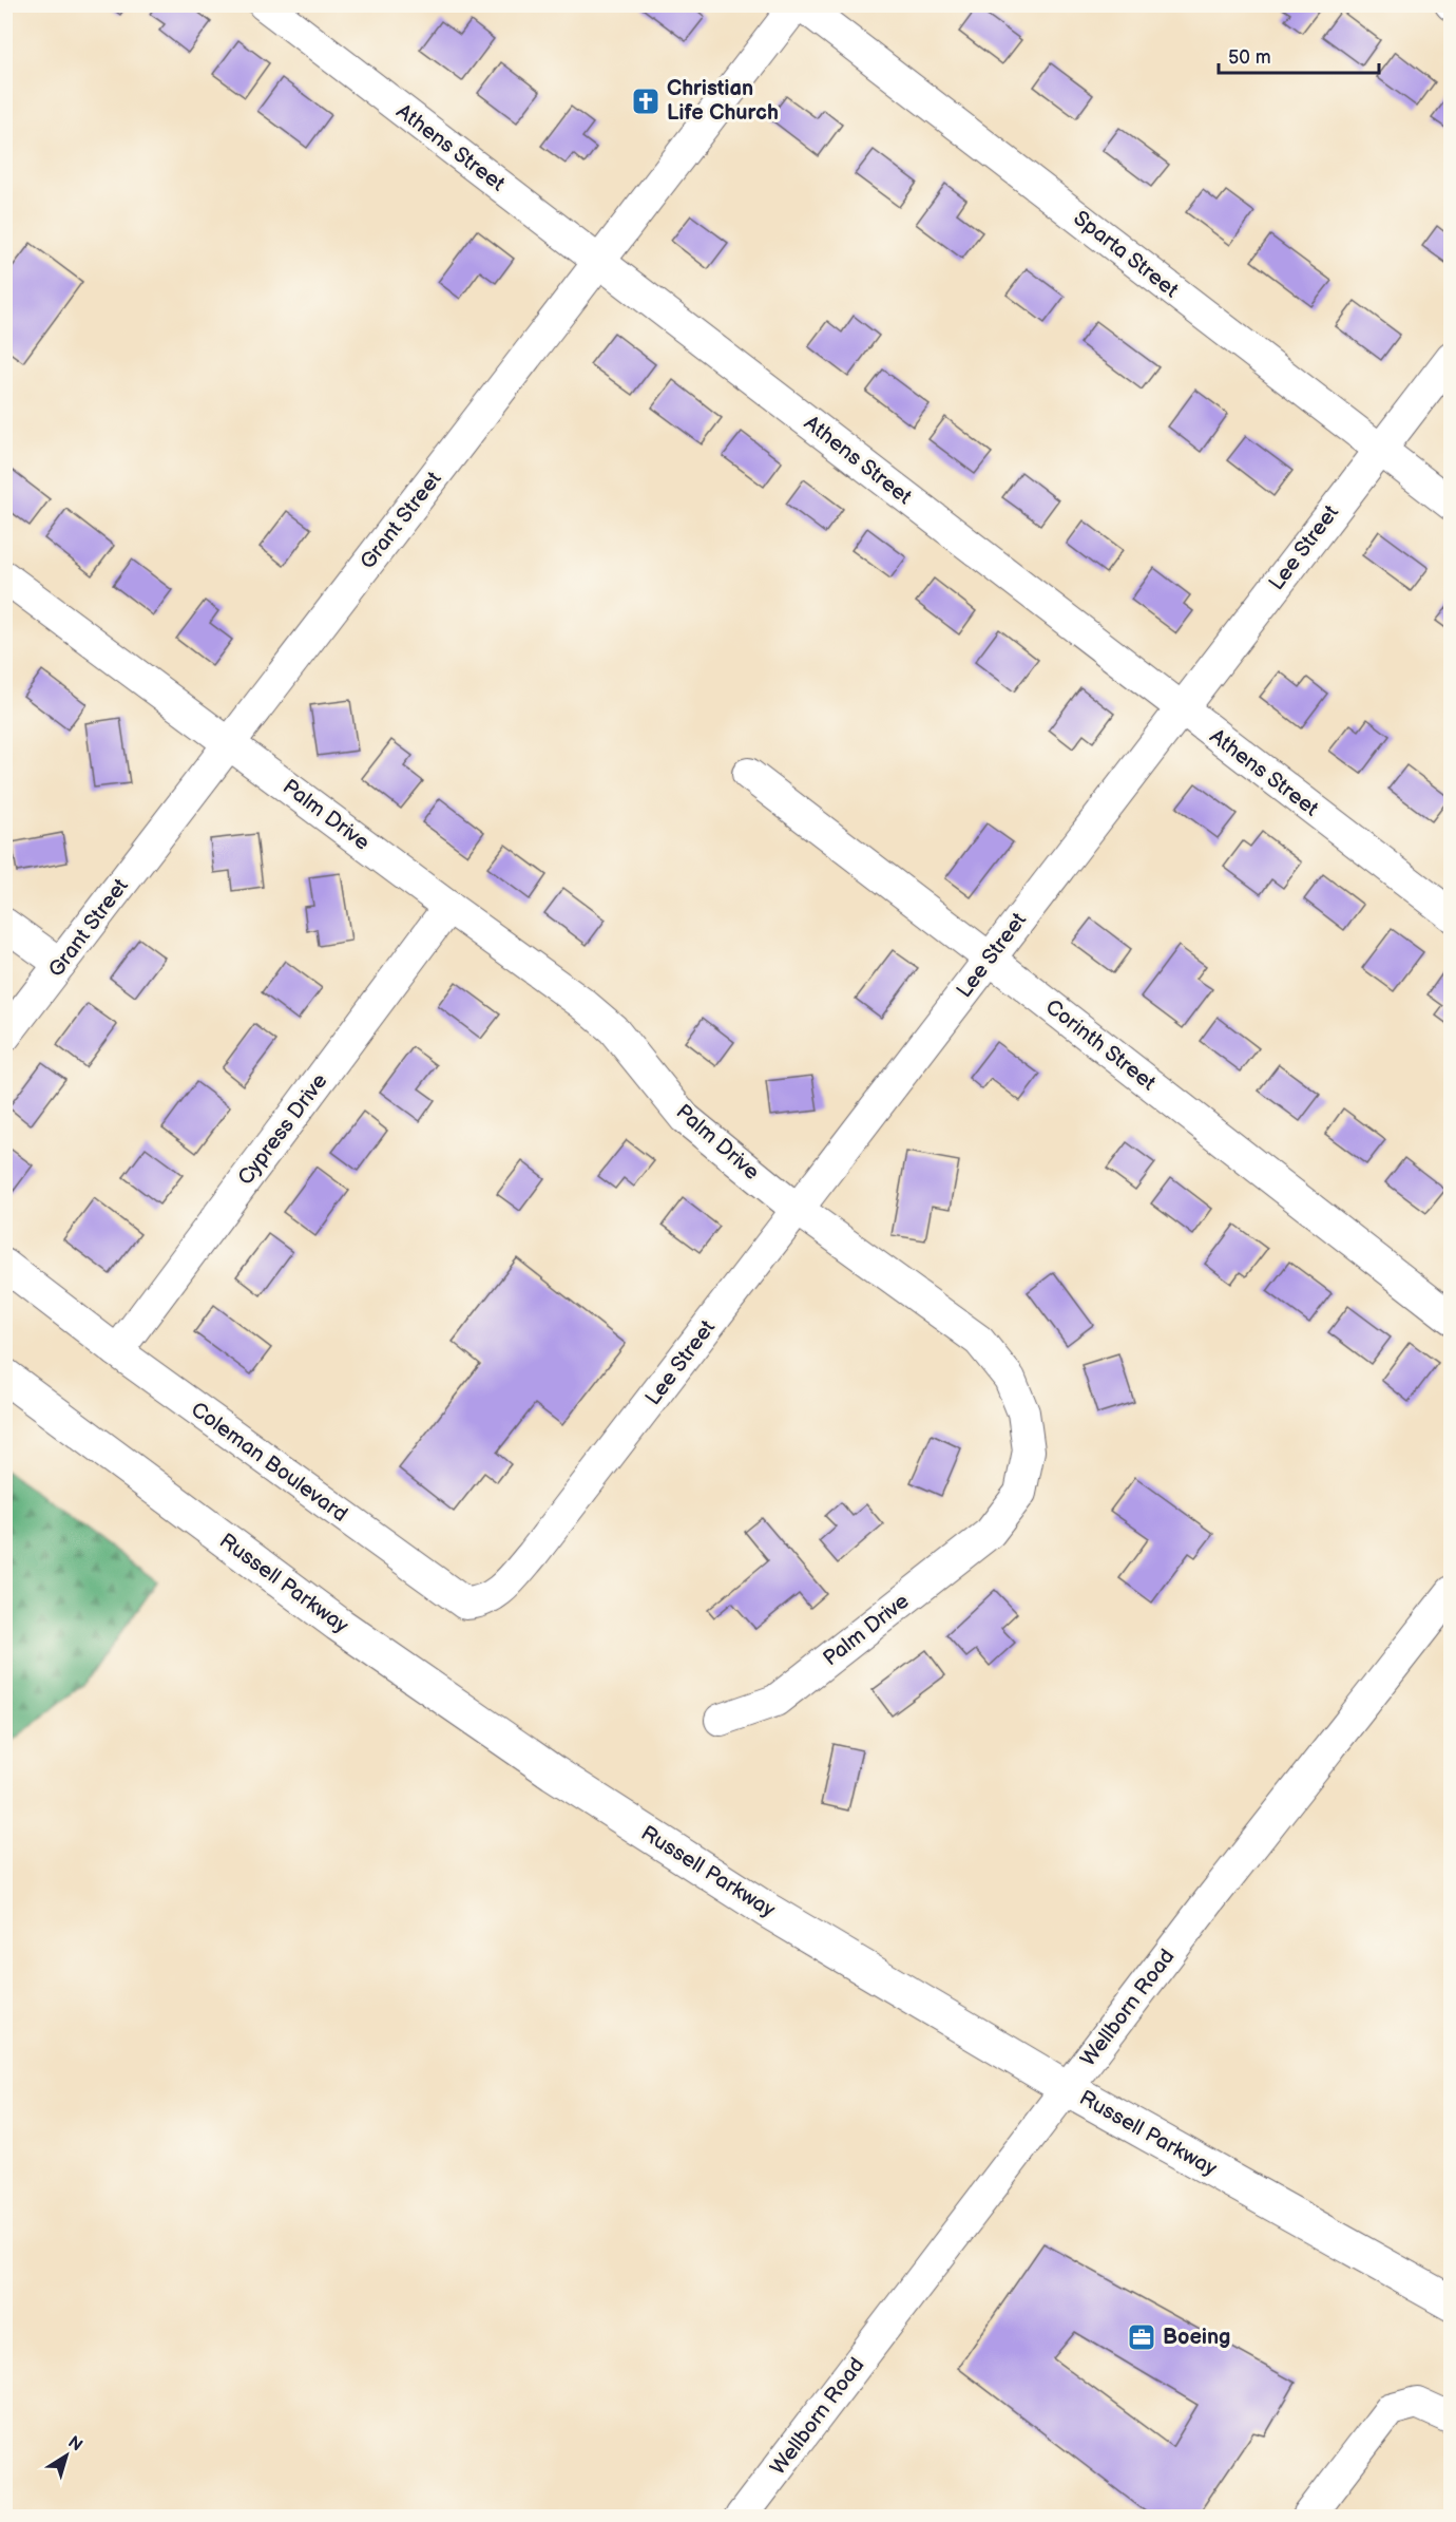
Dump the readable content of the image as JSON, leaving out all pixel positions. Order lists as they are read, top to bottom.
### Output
{
  "streets": {
    "main road": ["Russell Parkway"],
    "street": [
      "Athens Street",
      "Sparta Street",
      "Grant Street",
      "Lee Street",
      "Palm Drive",
      "Corinth Street",
      "Cypress Drive",
      "Coleman Boulevard",
      "Wellborn Road"
    ]
  },
  "crossings": [
    ["Athens Street", "Grant Street"],
    ["Athens Street", "Lee Street"],
    ["Sparta Street", "Grant Street"],
    ["Sparta Street", "Lee Street"],
    ["Grant Street", "Palm Drive"],
    ["Lee Street", "Palm Drive"],
    ["Lee Street", "Corinth Street"],
    ["Lee Street", "Coleman Boulevard"],
    ["Palm Drive", "Cypress Drive"],
    ["Cypress Drive", "Coleman Boulevard"],
    ["Russell Parkway", "Wellborn Road"]
  ],
  "places": {
    "church": ["Christian Life Church"],
    "office": ["Boeing"]
  },
  "scale_bar": "50 m",
  "north": "top right"
}
